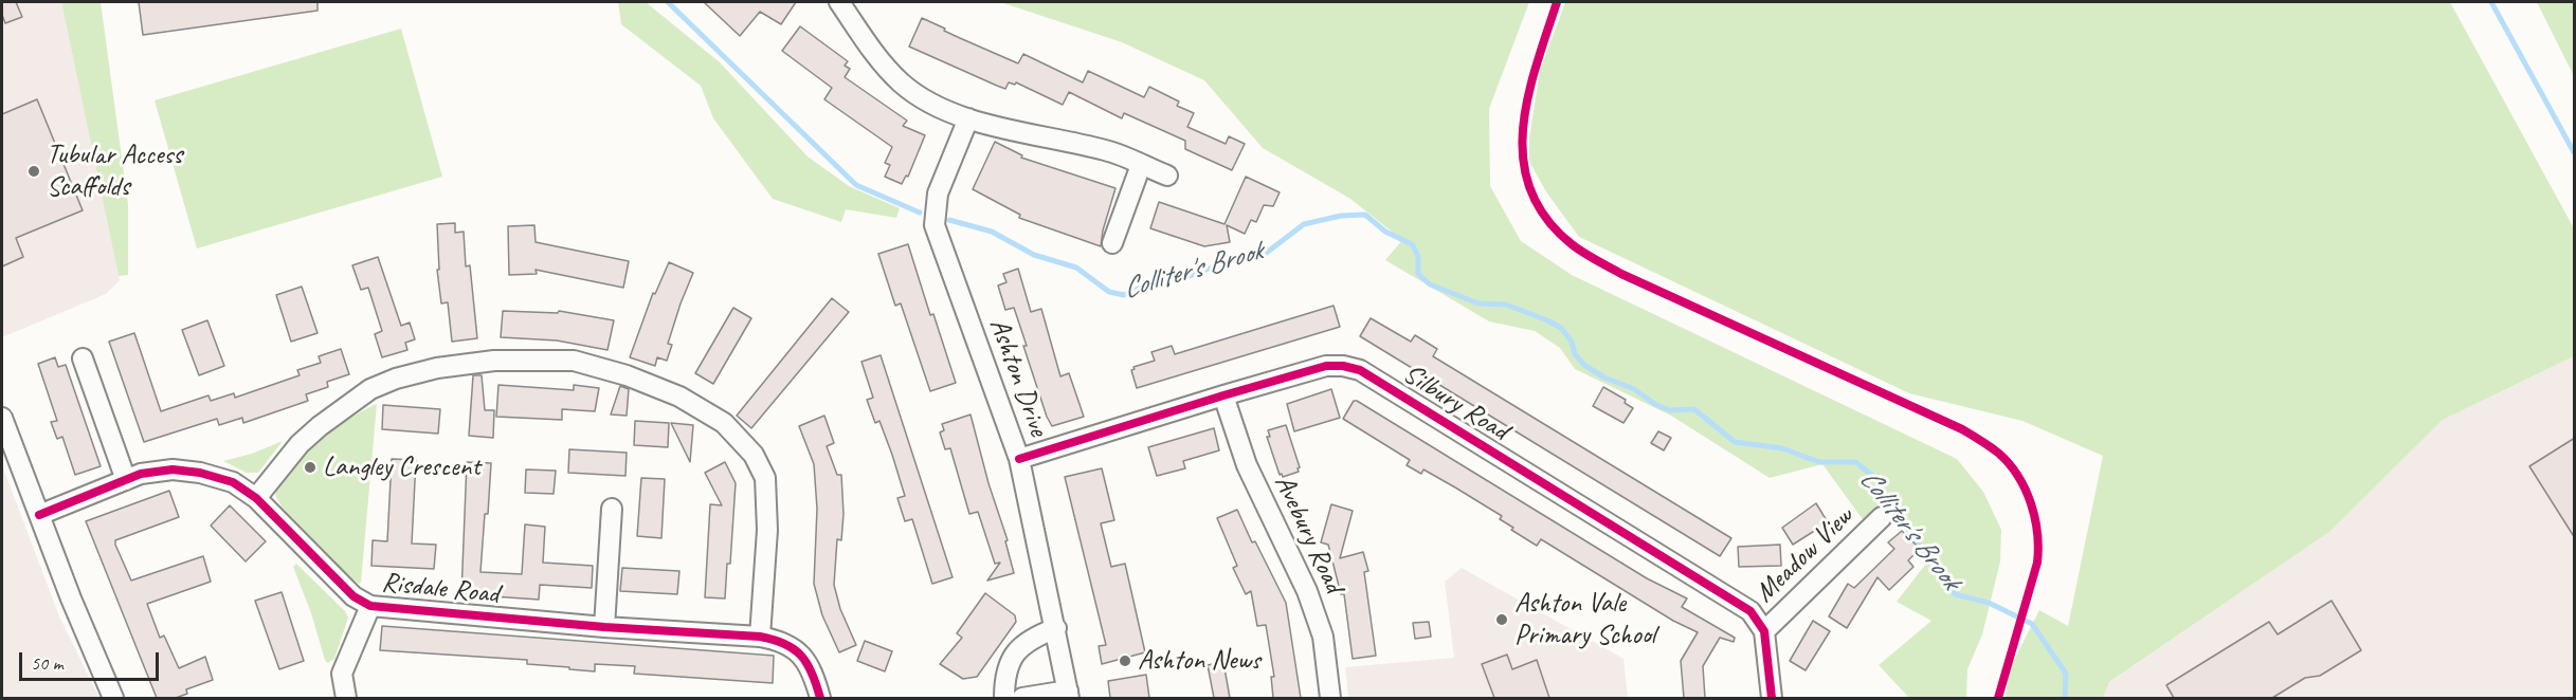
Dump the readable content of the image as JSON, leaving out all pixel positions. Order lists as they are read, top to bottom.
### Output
{
  "streets": {
    "street": [
      "Ashton Drive",
      "Silbury Road",
      "Avebury Road",
      "Meadow View",
      "Risdale Road"
    ]
  },
  "crossings": [
    ["Ashton Drive", "Silbury Road"],
    ["Silbury Road", "Avebury Road"],
    ["Silbury Road", "Meadow View"]
  ],
  "water": ["Colliter's Brook"],
  "places": [
    "Tubular Access Scaffolds",
    "Langley Crescent",
    "Ashton Vale Primary School",
    "Ashton News"
  ],
  "scale_bar": "50 m"
}
